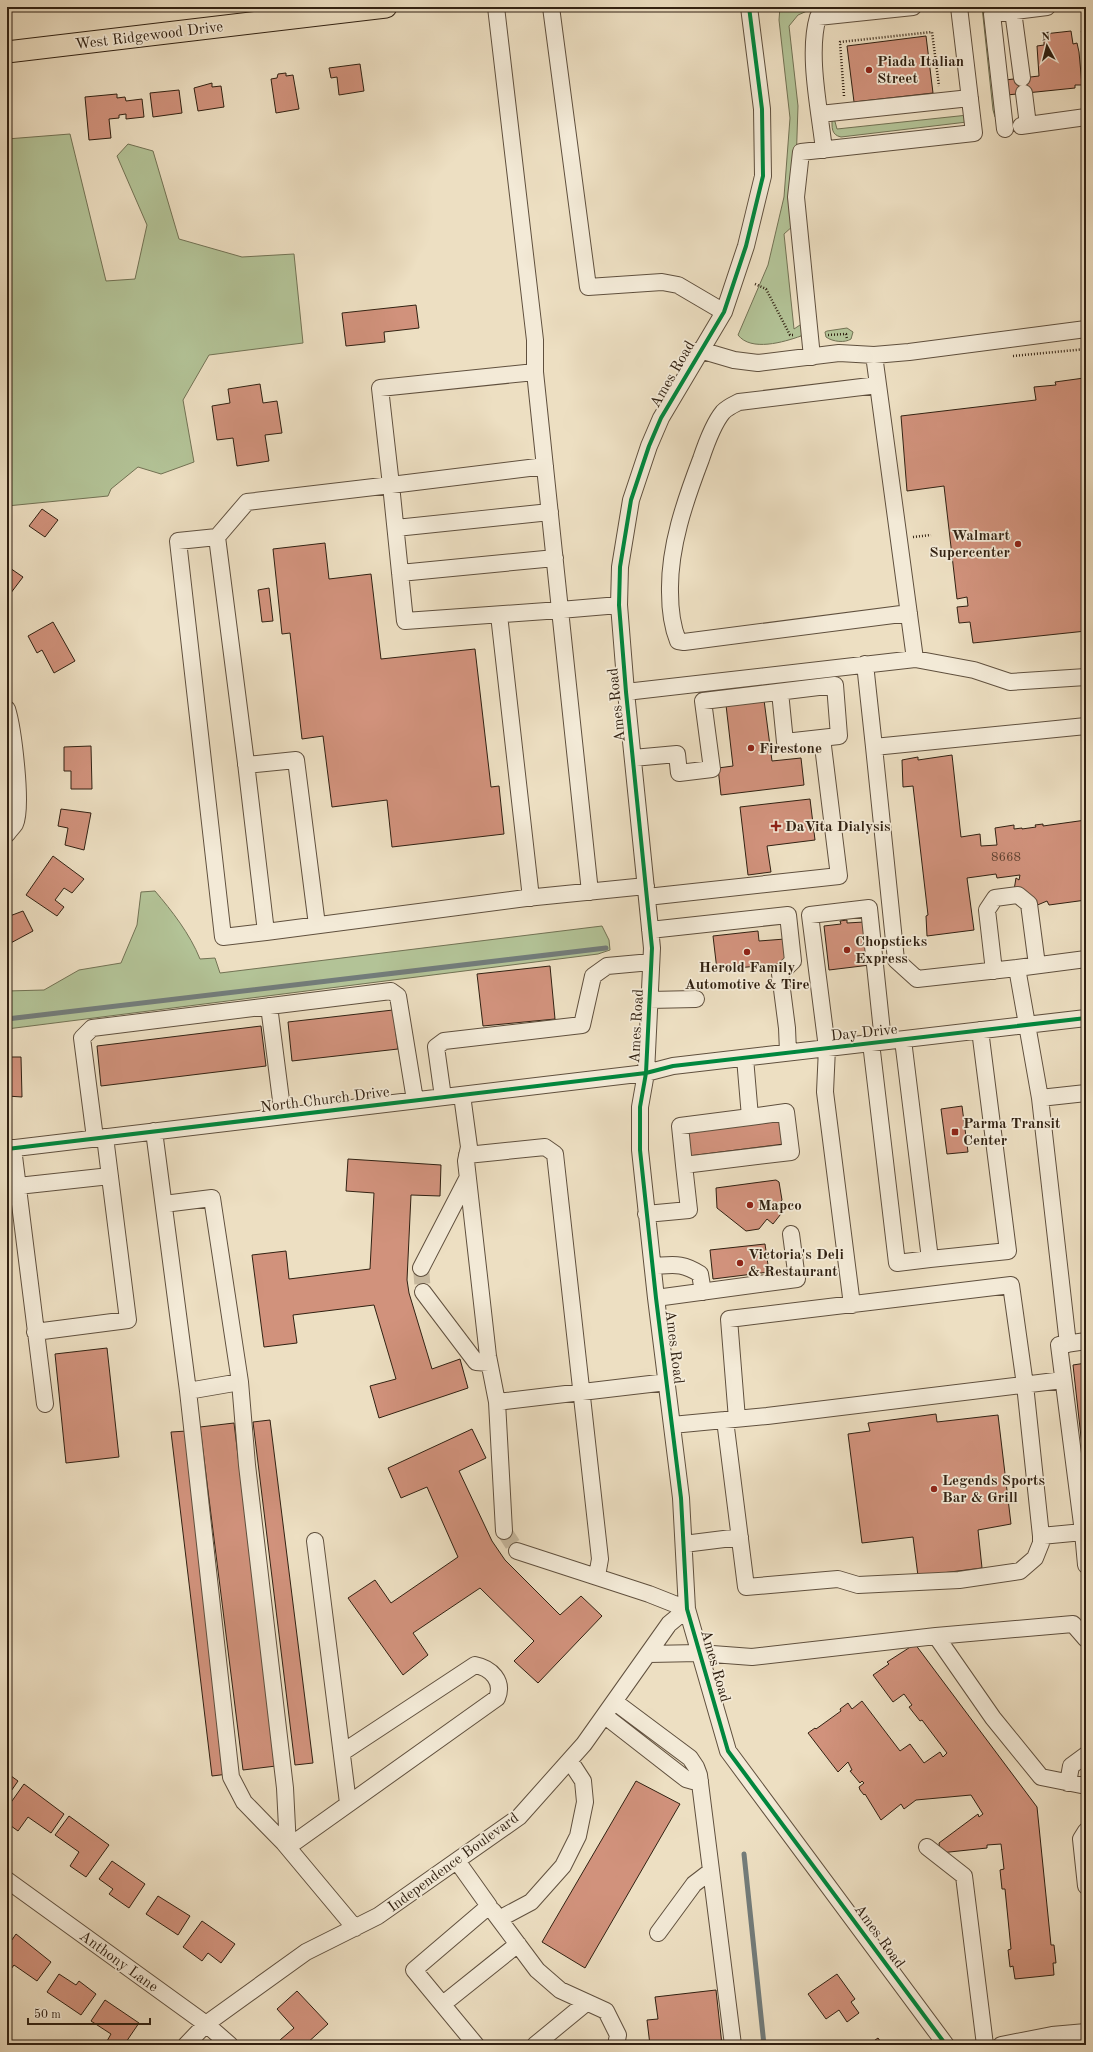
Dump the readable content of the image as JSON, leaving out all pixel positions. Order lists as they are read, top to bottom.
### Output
{
  "streets": {
    "main road": ["West Ridgewood Drive"],
    "street": [
      "Ames Road",
      "Day Drive",
      "North Church Drive",
      "Independence Boulevard",
      "Anthony Lane"
    ]
  },
  "crossings": [
    ["Ames Road", "Day Drive"],
    ["Ames Road", "North Church Drive"],
    ["Ames Road", "Independence Boulevard"],
    ["Day Drive", "North Church Drive"],
    ["Independence Boulevard", "Anthony Lane"]
  ],
  "places": {
    "other": [
      "Piada Italian Street",
      "Walmart Supercenter",
      "Firestone",
      "Chopsticks Express",
      "Herold Family Automotive & Tire",
      "Mapco",
      "Victoria's Deli & Restaurant",
      "Legends Sports Bar & Grill"
    ],
    "health": ["DaVita Dialysis"],
    "transit": ["Parma Transit Center"]
  },
  "house_numbers": ["8668"],
  "scale_bar": "50 m",
  "north": "top"
}
